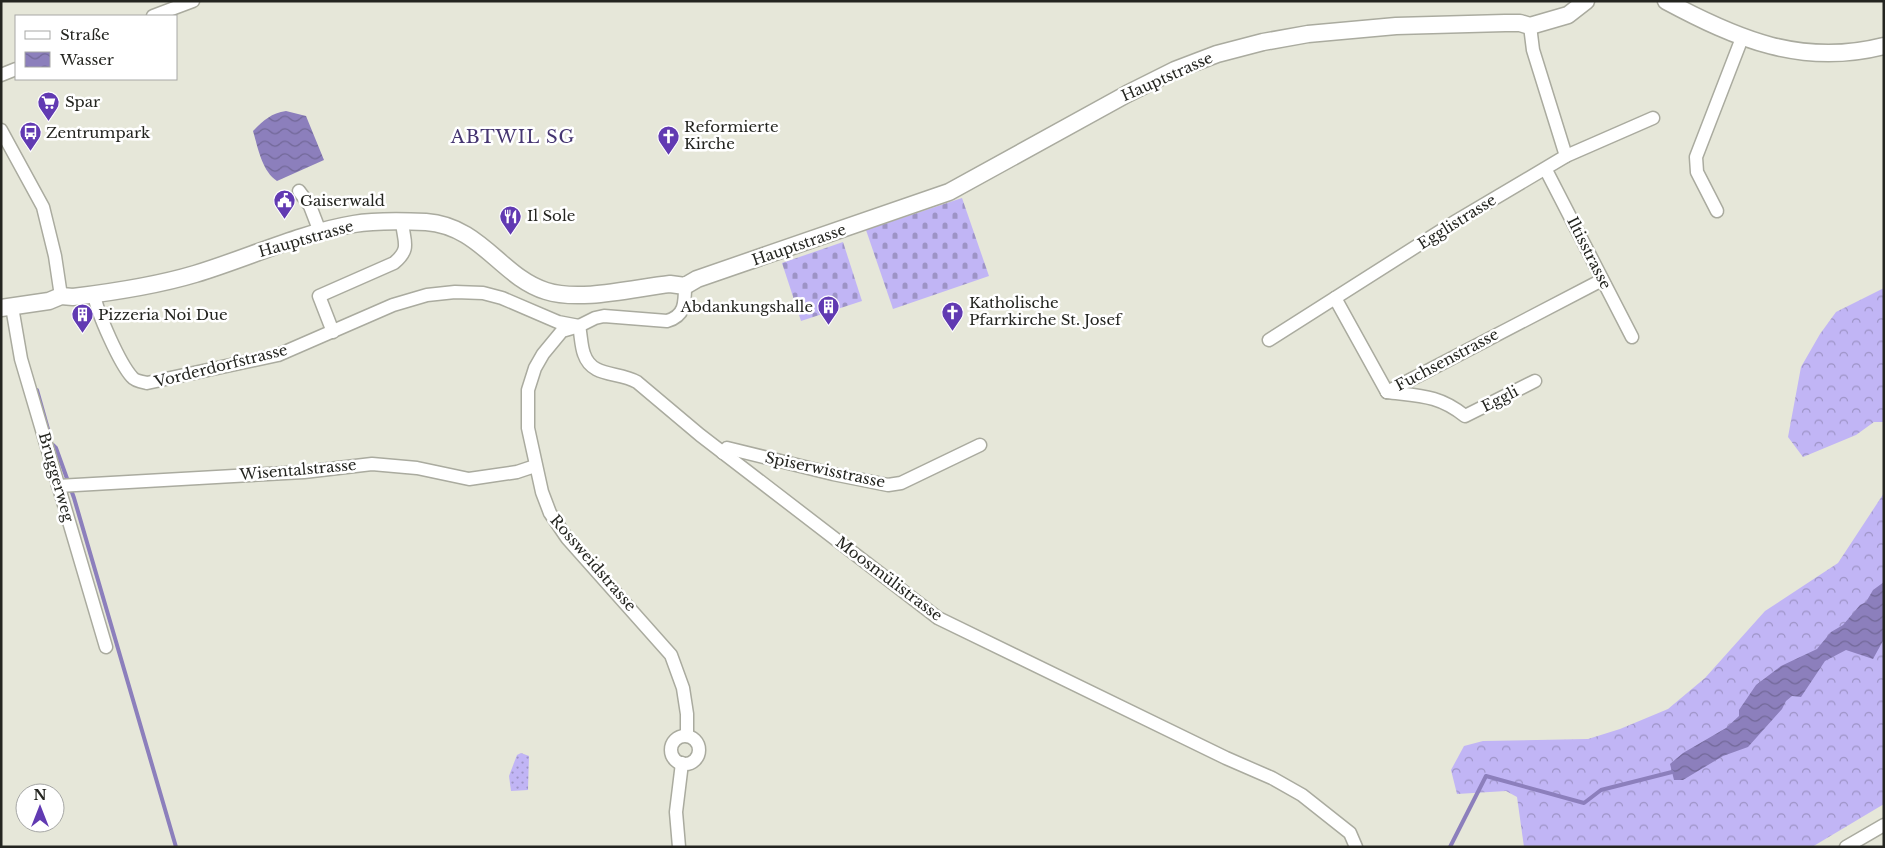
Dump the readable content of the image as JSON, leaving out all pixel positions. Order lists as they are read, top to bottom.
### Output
{
  "streets": {
    "street": [
      "Hauptstrasse",
      "Egglistrasse",
      "Iltisstrasse",
      "Fuchsenstrasse",
      "Vorderdorfstrasse",
      "Eggli",
      "Wisentalstrasse",
      "Spiserwisstrasse",
      "Bruggerweg",
      "Rossweidstrasse",
      "Moosmülistrasse"
    ]
  },
  "crossings": [
    ["Hauptstrasse", "Vorderdorfstrasse"],
    ["Hauptstrasse", "Bruggerweg"],
    ["Hauptstrasse", "Rossweidstrasse"],
    ["Egglistrasse", "Iltisstrasse"],
    ["Egglistrasse", "Fuchsenstrasse"],
    ["Iltisstrasse", "Fuchsenstrasse"],
    ["Fuchsenstrasse", "Eggli"],
    ["Vorderdorfstrasse", "Rossweidstrasse"],
    ["Vorderdorfstrasse", "Moosmülistrasse"],
    ["Wisentalstrasse", "Bruggerweg"],
    ["Wisentalstrasse", "Rossweidstrasse"],
    ["Spiserwisstrasse", "Moosmülistrasse"],
    ["Rossweidstrasse", "Moosmülistrasse"]
  ],
  "districts": ["ABTWIL SG"],
  "places": {
    "supermarket": ["Spar"],
    "bus stop": ["Zentrumpark"],
    "church": ["Reformierte Kirche", "Katholische Pfarrkirche St. Josef"],
    "public building": ["Gaiserwald"],
    "restaurant": ["Il Sole"],
    "building": ["Abdankungshalle", "Pizzeria Noi Due"]
  },
  "legend": ["Straße", "Wasser"],
  "north": "top"
}
